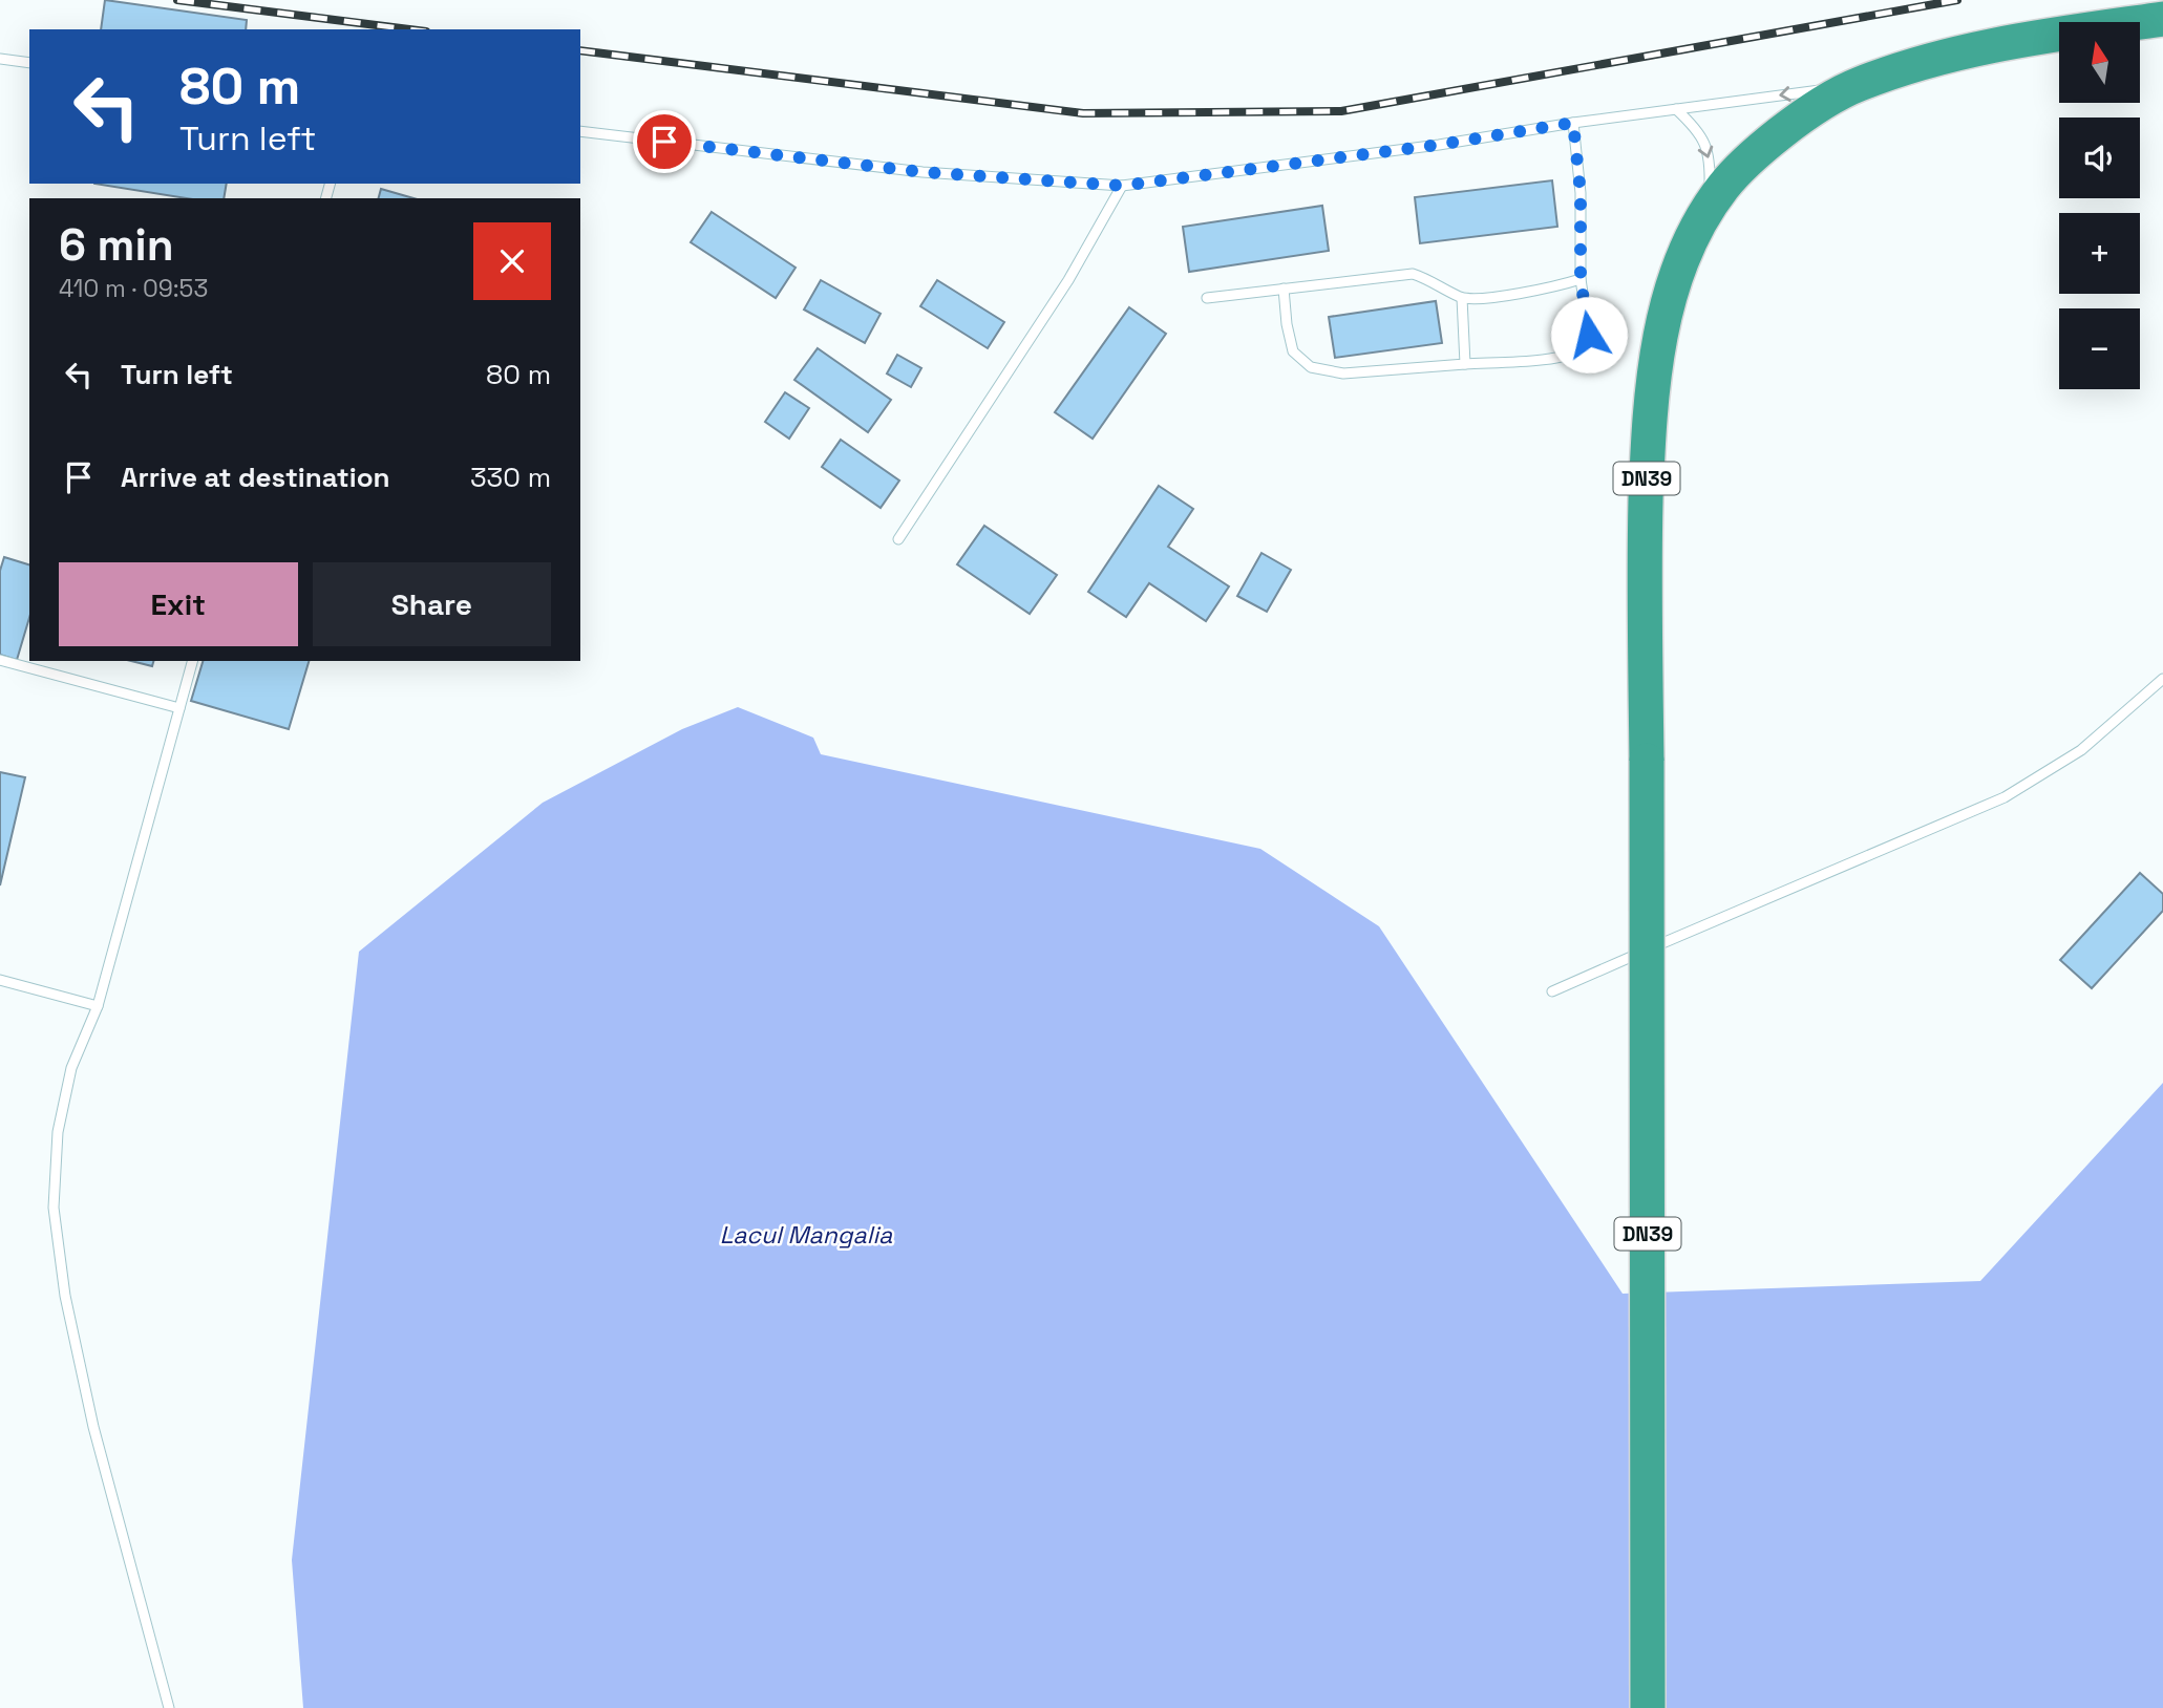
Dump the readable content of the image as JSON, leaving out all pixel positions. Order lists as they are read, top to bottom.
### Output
{
  "streets": {
    "highway": ["DN39"]
  },
  "water": ["Lacul Mangalia"],
  "north": "top",
  "page": {
    "map_buttons": ["+", "−"],
    "turn": ["80 m", "Turn left"],
    "heading": ["6 min", "410 m · 09:53"],
    "list": [
      {
        "name": "Turn left",
        "value": "80 m"
      },
      {
        "name": "Arrive at destination",
        "value": "330 m"
      }
    ],
    "buttons": ["Exit", "Share"]
  }
}
